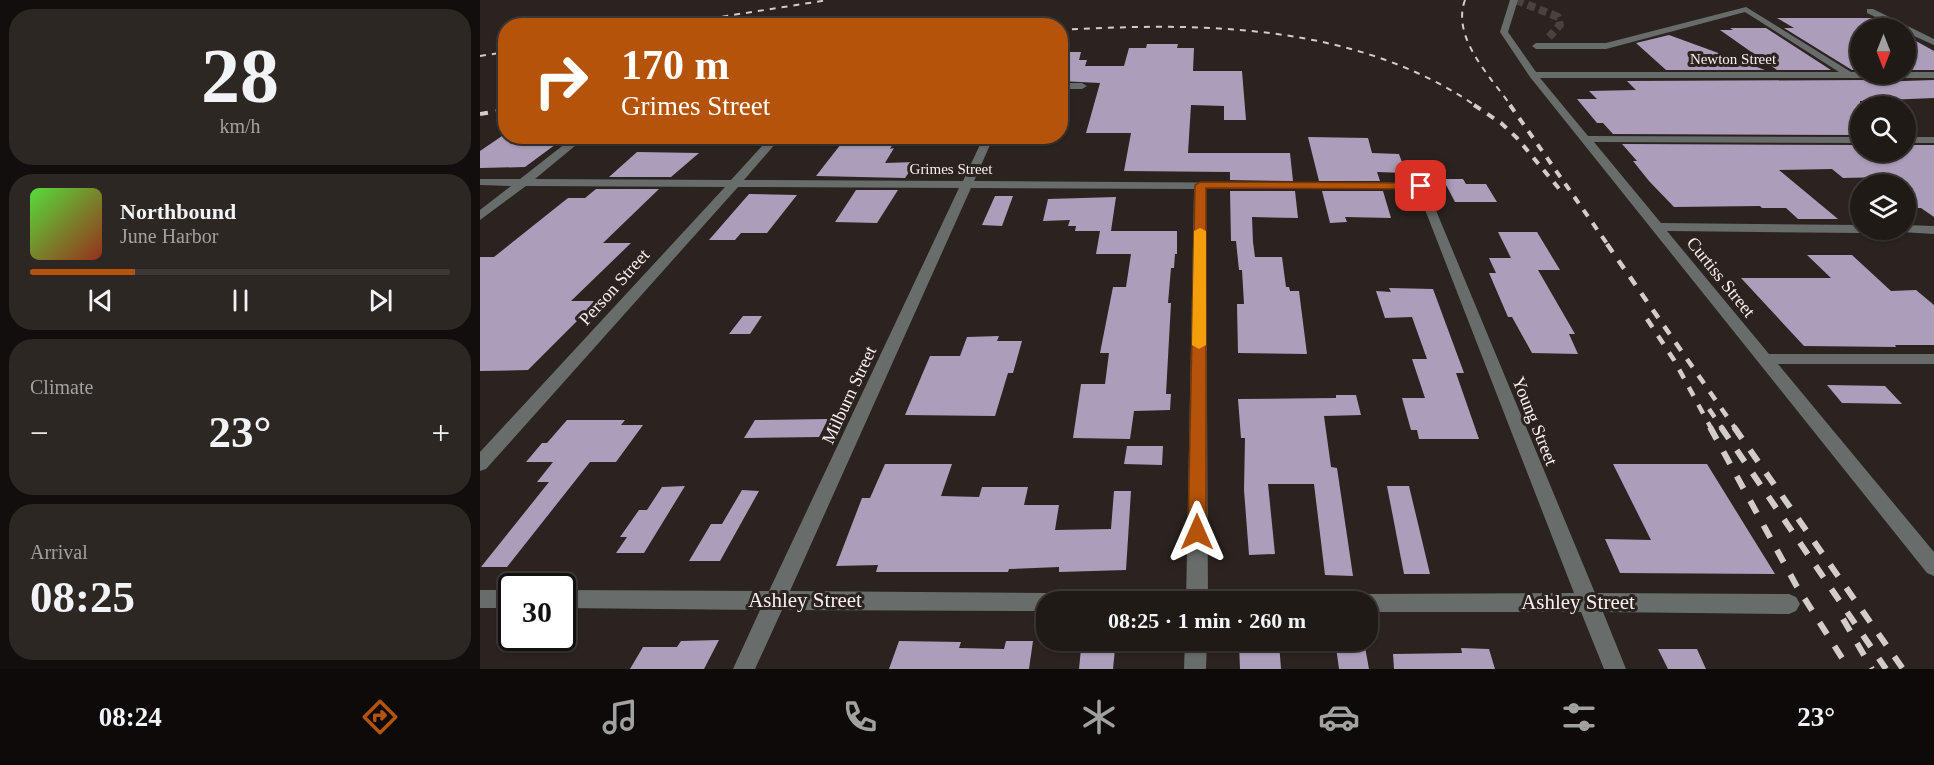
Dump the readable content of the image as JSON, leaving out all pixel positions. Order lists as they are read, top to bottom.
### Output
{
  "streets": {
    "street": [
      "Newton Street",
      "Grimes Street",
      "Curtiss Street",
      "Person Street",
      "Milburn Street",
      "Young Street",
      "Ashley Street"
    ]
  },
  "crossings": [
    ["Newton Street", "Curtiss Street"],
    ["Grimes Street", "Person Street"],
    ["Grimes Street", "Milburn Street"],
    ["Grimes Street", "Young Street"],
    ["Milburn Street", "Ashley Street"],
    ["Young Street", "Ashley Street"]
  ],
  "north": "bottom",
  "page": {
    "tile": [
      ["28", "km/h"],
      "Climate",
      ["Arrival", "08:25"]
    ],
    "turn": ["170 m", "Grimes Street"],
    "song": ["Northbound", "June Harbor"],
    "heat": ["−", "23°", "+"],
    "limit": "30",
    "trip": "08:25 · 1 min · 260 m",
    "tabs": ["08:24", "23°"]
  }
}
